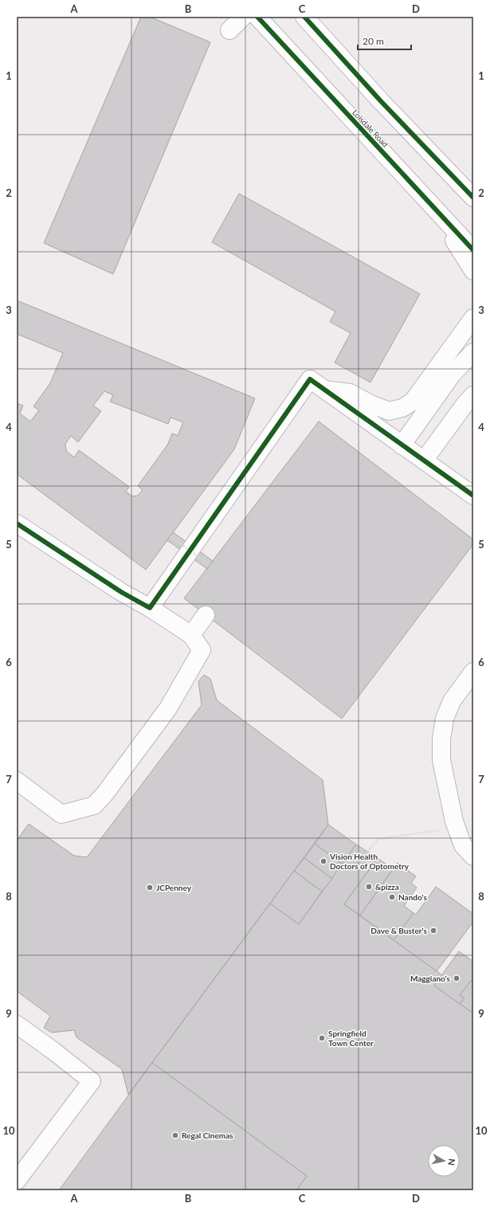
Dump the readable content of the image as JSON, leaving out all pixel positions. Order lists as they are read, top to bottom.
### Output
{
  "streets": {
    "main road": ["Loisdale Road"]
  },
  "places": [
    "Vision Health Doctors of Optometry",
    "&pizza",
    "JCPenney",
    "Nando's",
    "Dave & Buster's",
    "Maggiano's",
    "Springfield Town Center",
    "Regal Cinemas"
  ],
  "scale_bar": "20 m",
  "north": "right",
  "grid": {
    "columns": [
      "A",
      "B",
      "C",
      "D"
    ],
    "rows": [
      "1",
      "2",
      "3",
      "4",
      "5",
      "6",
      "7",
      "8",
      "9",
      "10"
    ]
  }
}
